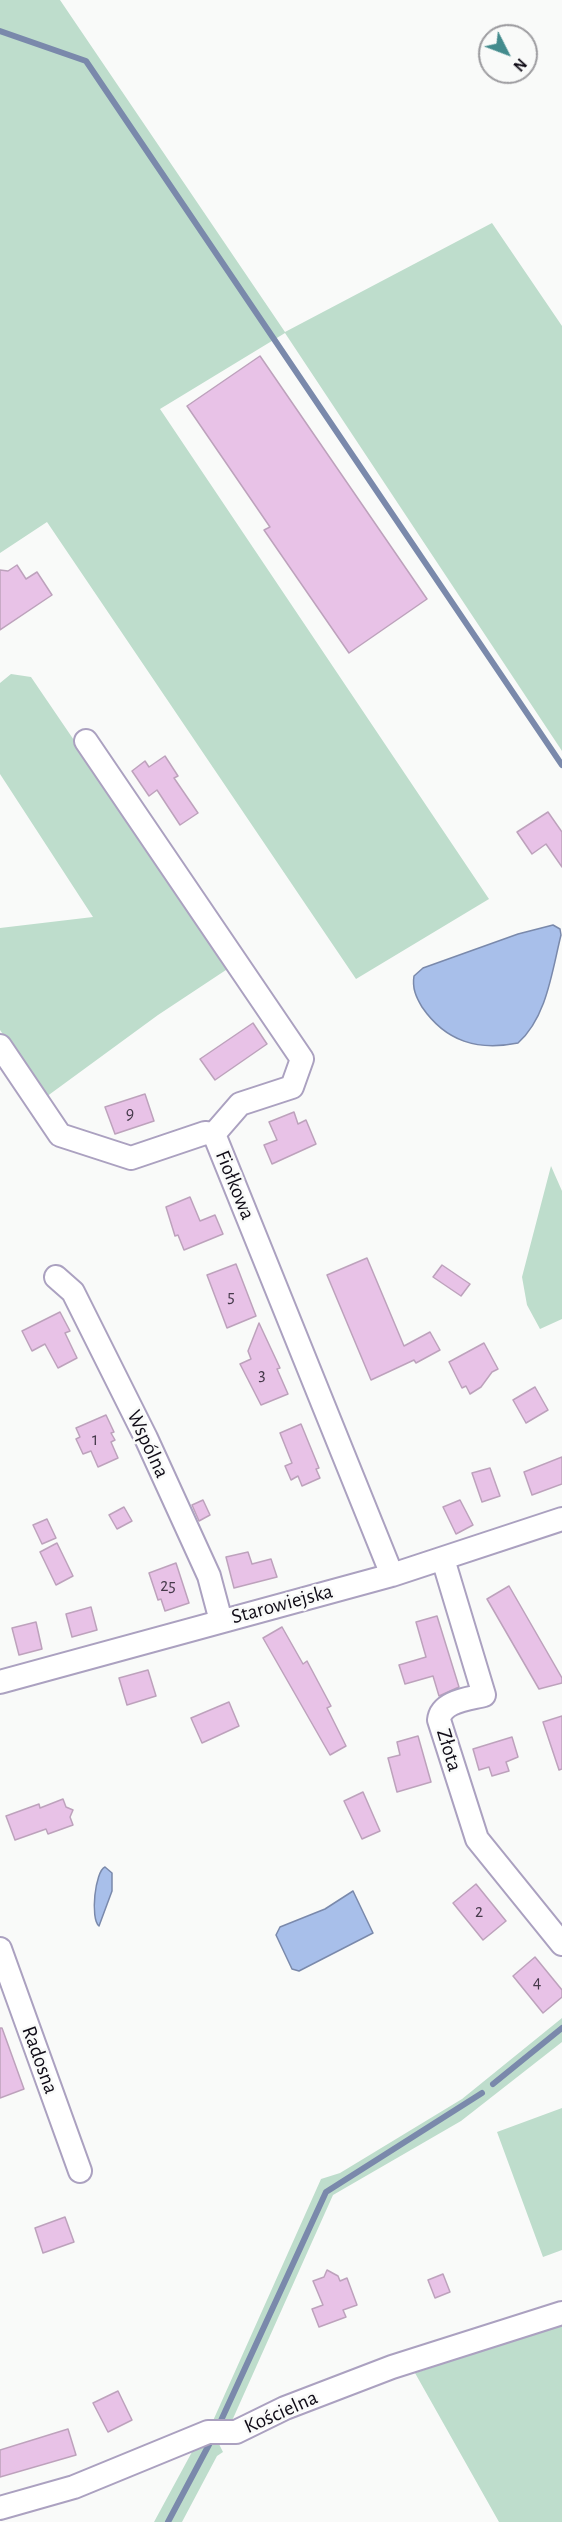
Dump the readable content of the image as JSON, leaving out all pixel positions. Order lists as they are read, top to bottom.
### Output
{
  "streets": {
    "street": [
      "Fiołkowa",
      "Wspólna",
      "Starowiejska",
      "Złota",
      "Radosna",
      "Kościelna"
    ]
  },
  "crossings": [
    ["Fiołkowa", "Starowiejska"],
    ["Wspólna", "Starowiejska"],
    ["Starowiejska", "Złota"]
  ],
  "house_numbers": [
    "9",
    "5",
    "3",
    "1",
    "25",
    "2",
    "4"
  ],
  "north": "bottom right"
}
